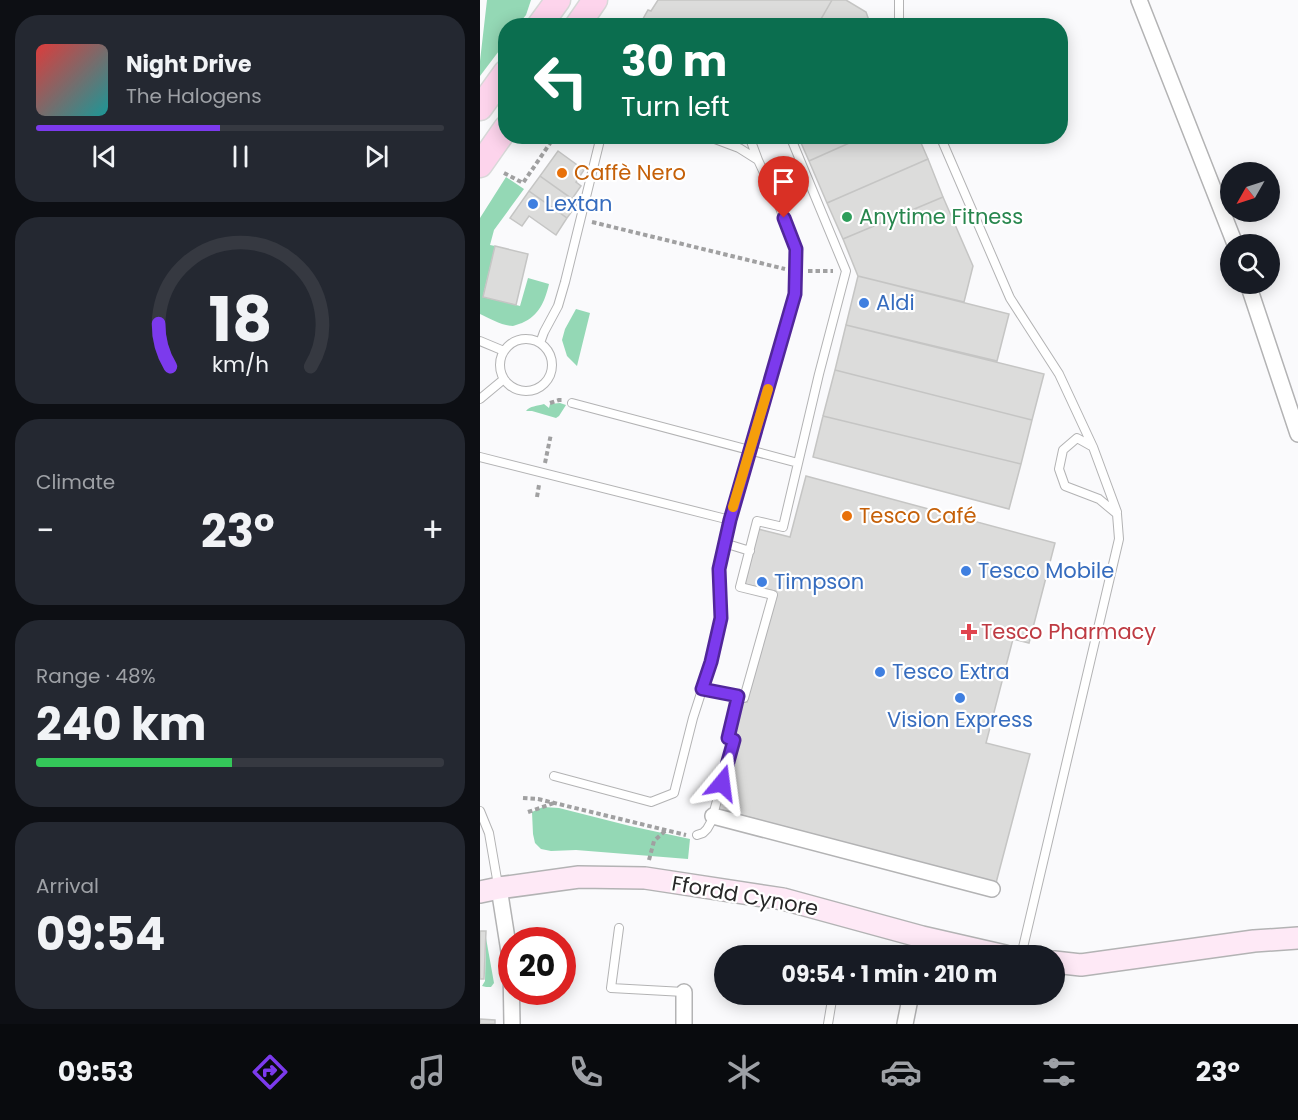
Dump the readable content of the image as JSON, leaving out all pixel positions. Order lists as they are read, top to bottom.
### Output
{
  "streets": {
    "main road": ["Ffordd Cynore"]
  },
  "places": {
    "other": [
      "Caffè Nero",
      "Lextan",
      "Anytime Fitness",
      "Aldi",
      "Tesco Café",
      "Tesco Mobile",
      "Timpson",
      "Tesco Extra",
      "Vision Express"
    ],
    "health": ["Tesco Pharmacy"]
  },
  "north": "bottom left",
  "page": {
    "turn": ["30 m", "Turn left"],
    "song": ["Night Drive", "The Halogens"],
    "tile": [
      "Climate",
      ["Range · 48%", "240 km"],
      ["Arrival", "09:54"]
    ],
    "heat": ["−", "23°", "+"],
    "limit": "20",
    "trip": "09:54 · 1 min · 210 m",
    "tabs": ["09:53", "23°"],
    "gauge": ["18", "km/h"]
  }
}
